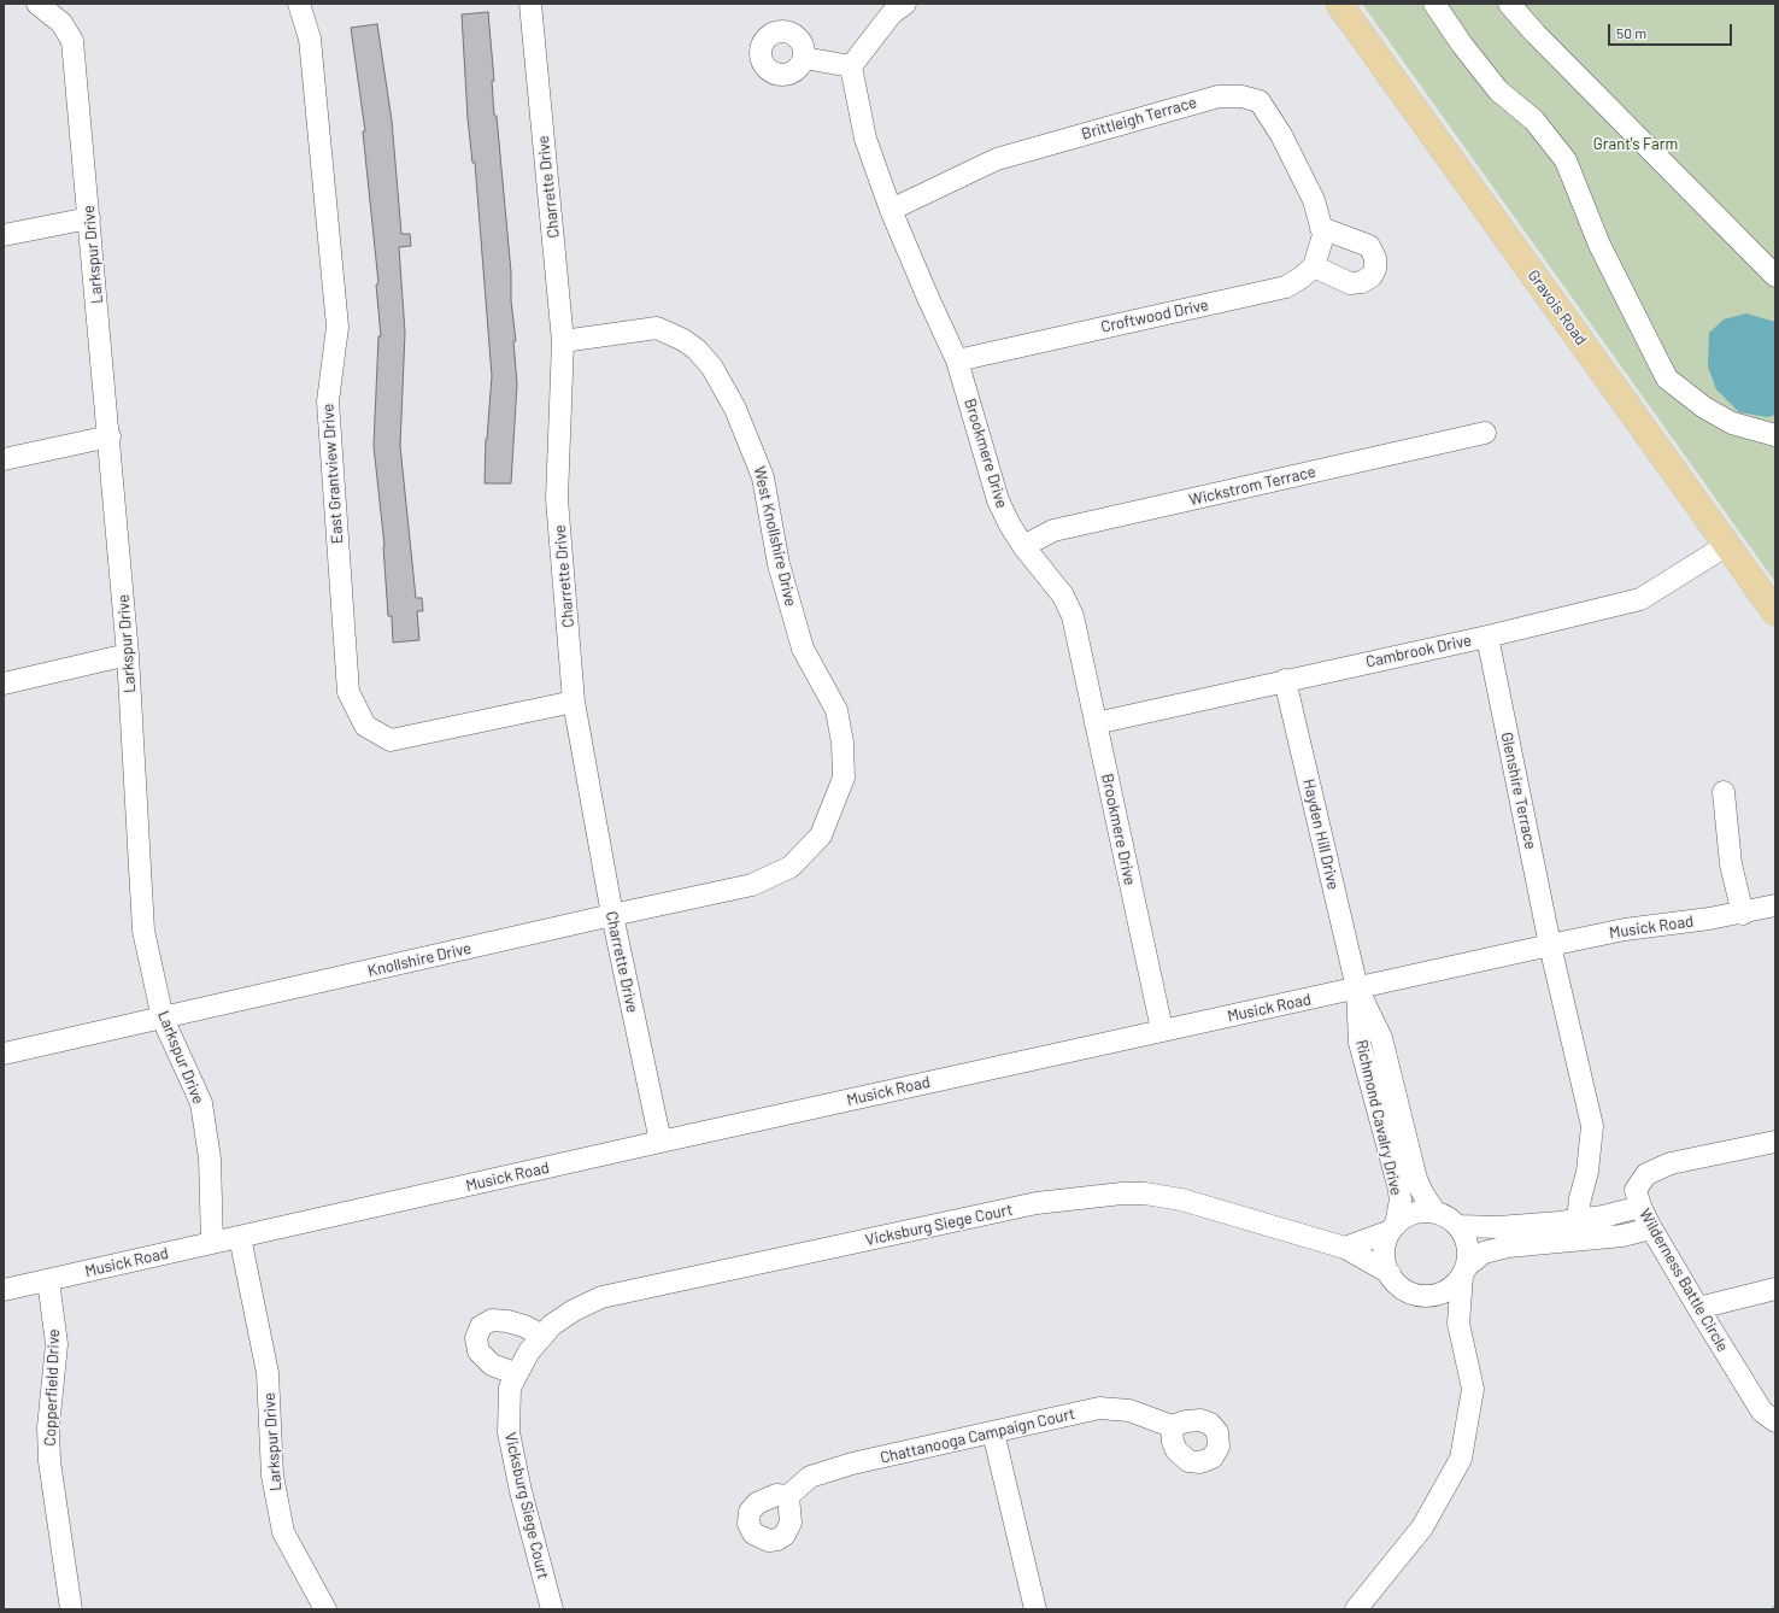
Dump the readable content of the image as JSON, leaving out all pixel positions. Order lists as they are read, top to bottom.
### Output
{
  "streets": {
    "main road": ["Gravois Road"],
    "street": [
      "Brittleigh Terrace",
      "Charrette Drive",
      "Larkspur Drive",
      "Croftwood Drive",
      "Brookmere Drive",
      "East Grantview Drive",
      "Wickstrom Terrace",
      "West Knollshire Drive",
      "Cambrook Drive",
      "Glenshire Terrace",
      "Hayden Hill Drive",
      "Musick Road",
      "Knollshire Drive",
      "Richmond Cavalry Drive",
      "Vicksburg Siege Court",
      "Wilderness Battle Circle",
      "Copperfield Drive",
      "Chattanooga Campaign Court"
    ]
  },
  "crossings": [
    ["Brittleigh Terrace", "Brookmere Drive"],
    ["Charrette Drive", "East Grantview Drive"],
    ["Charrette Drive", "West Knollshire Drive"],
    ["Charrette Drive", "Musick Road"],
    ["Charrette Drive", "Knollshire Drive"],
    ["Larkspur Drive", "Musick Road"],
    ["Larkspur Drive", "Knollshire Drive"],
    ["Gravois Road", "Cambrook Drive"],
    ["Croftwood Drive", "Brookmere Drive"],
    ["Brookmere Drive", "Wickstrom Terrace"],
    ["Brookmere Drive", "Cambrook Drive"],
    ["Brookmere Drive", "Musick Road"],
    ["West Knollshire Drive", "Knollshire Drive"],
    ["Cambrook Drive", "Glenshire Terrace"],
    ["Cambrook Drive", "Hayden Hill Drive"],
    ["Glenshire Terrace", "Musick Road"],
    ["Hayden Hill Drive", "Musick Road"],
    ["Hayden Hill Drive", "Richmond Cavalry Drive"],
    ["Musick Road", "Richmond Cavalry Drive"],
    ["Musick Road", "Copperfield Drive"],
    ["Richmond Cavalry Drive", "Vicksburg Siege Court"]
  ],
  "parks": ["Grant's Farm"],
  "scale_bar": "50 m"
}
